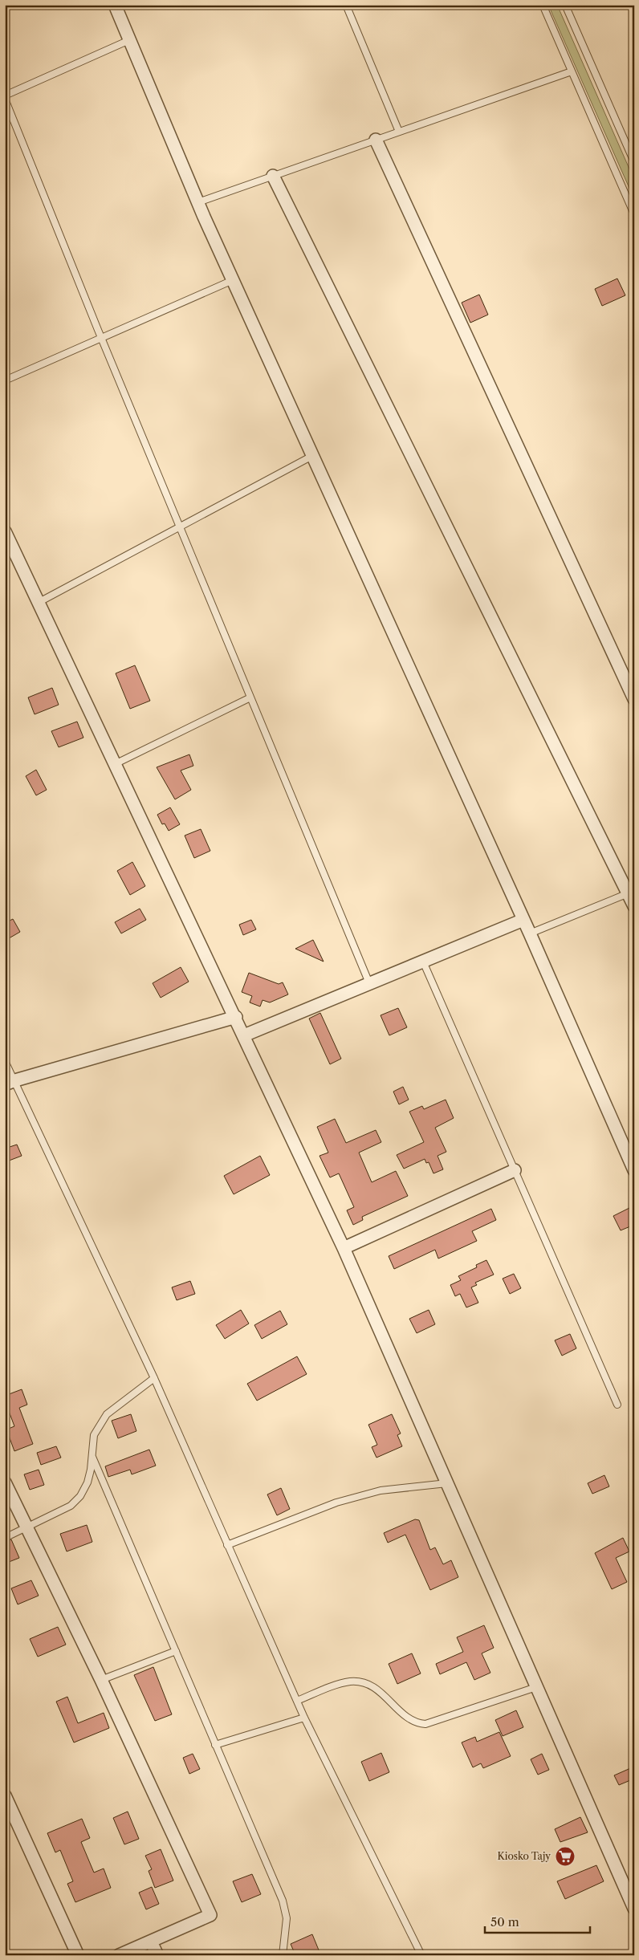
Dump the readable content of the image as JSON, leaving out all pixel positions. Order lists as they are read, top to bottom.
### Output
{
  "places": {
    "supermarket": ["Kiosko Tajy"]
  },
  "scale_bar": "50 m"
}
